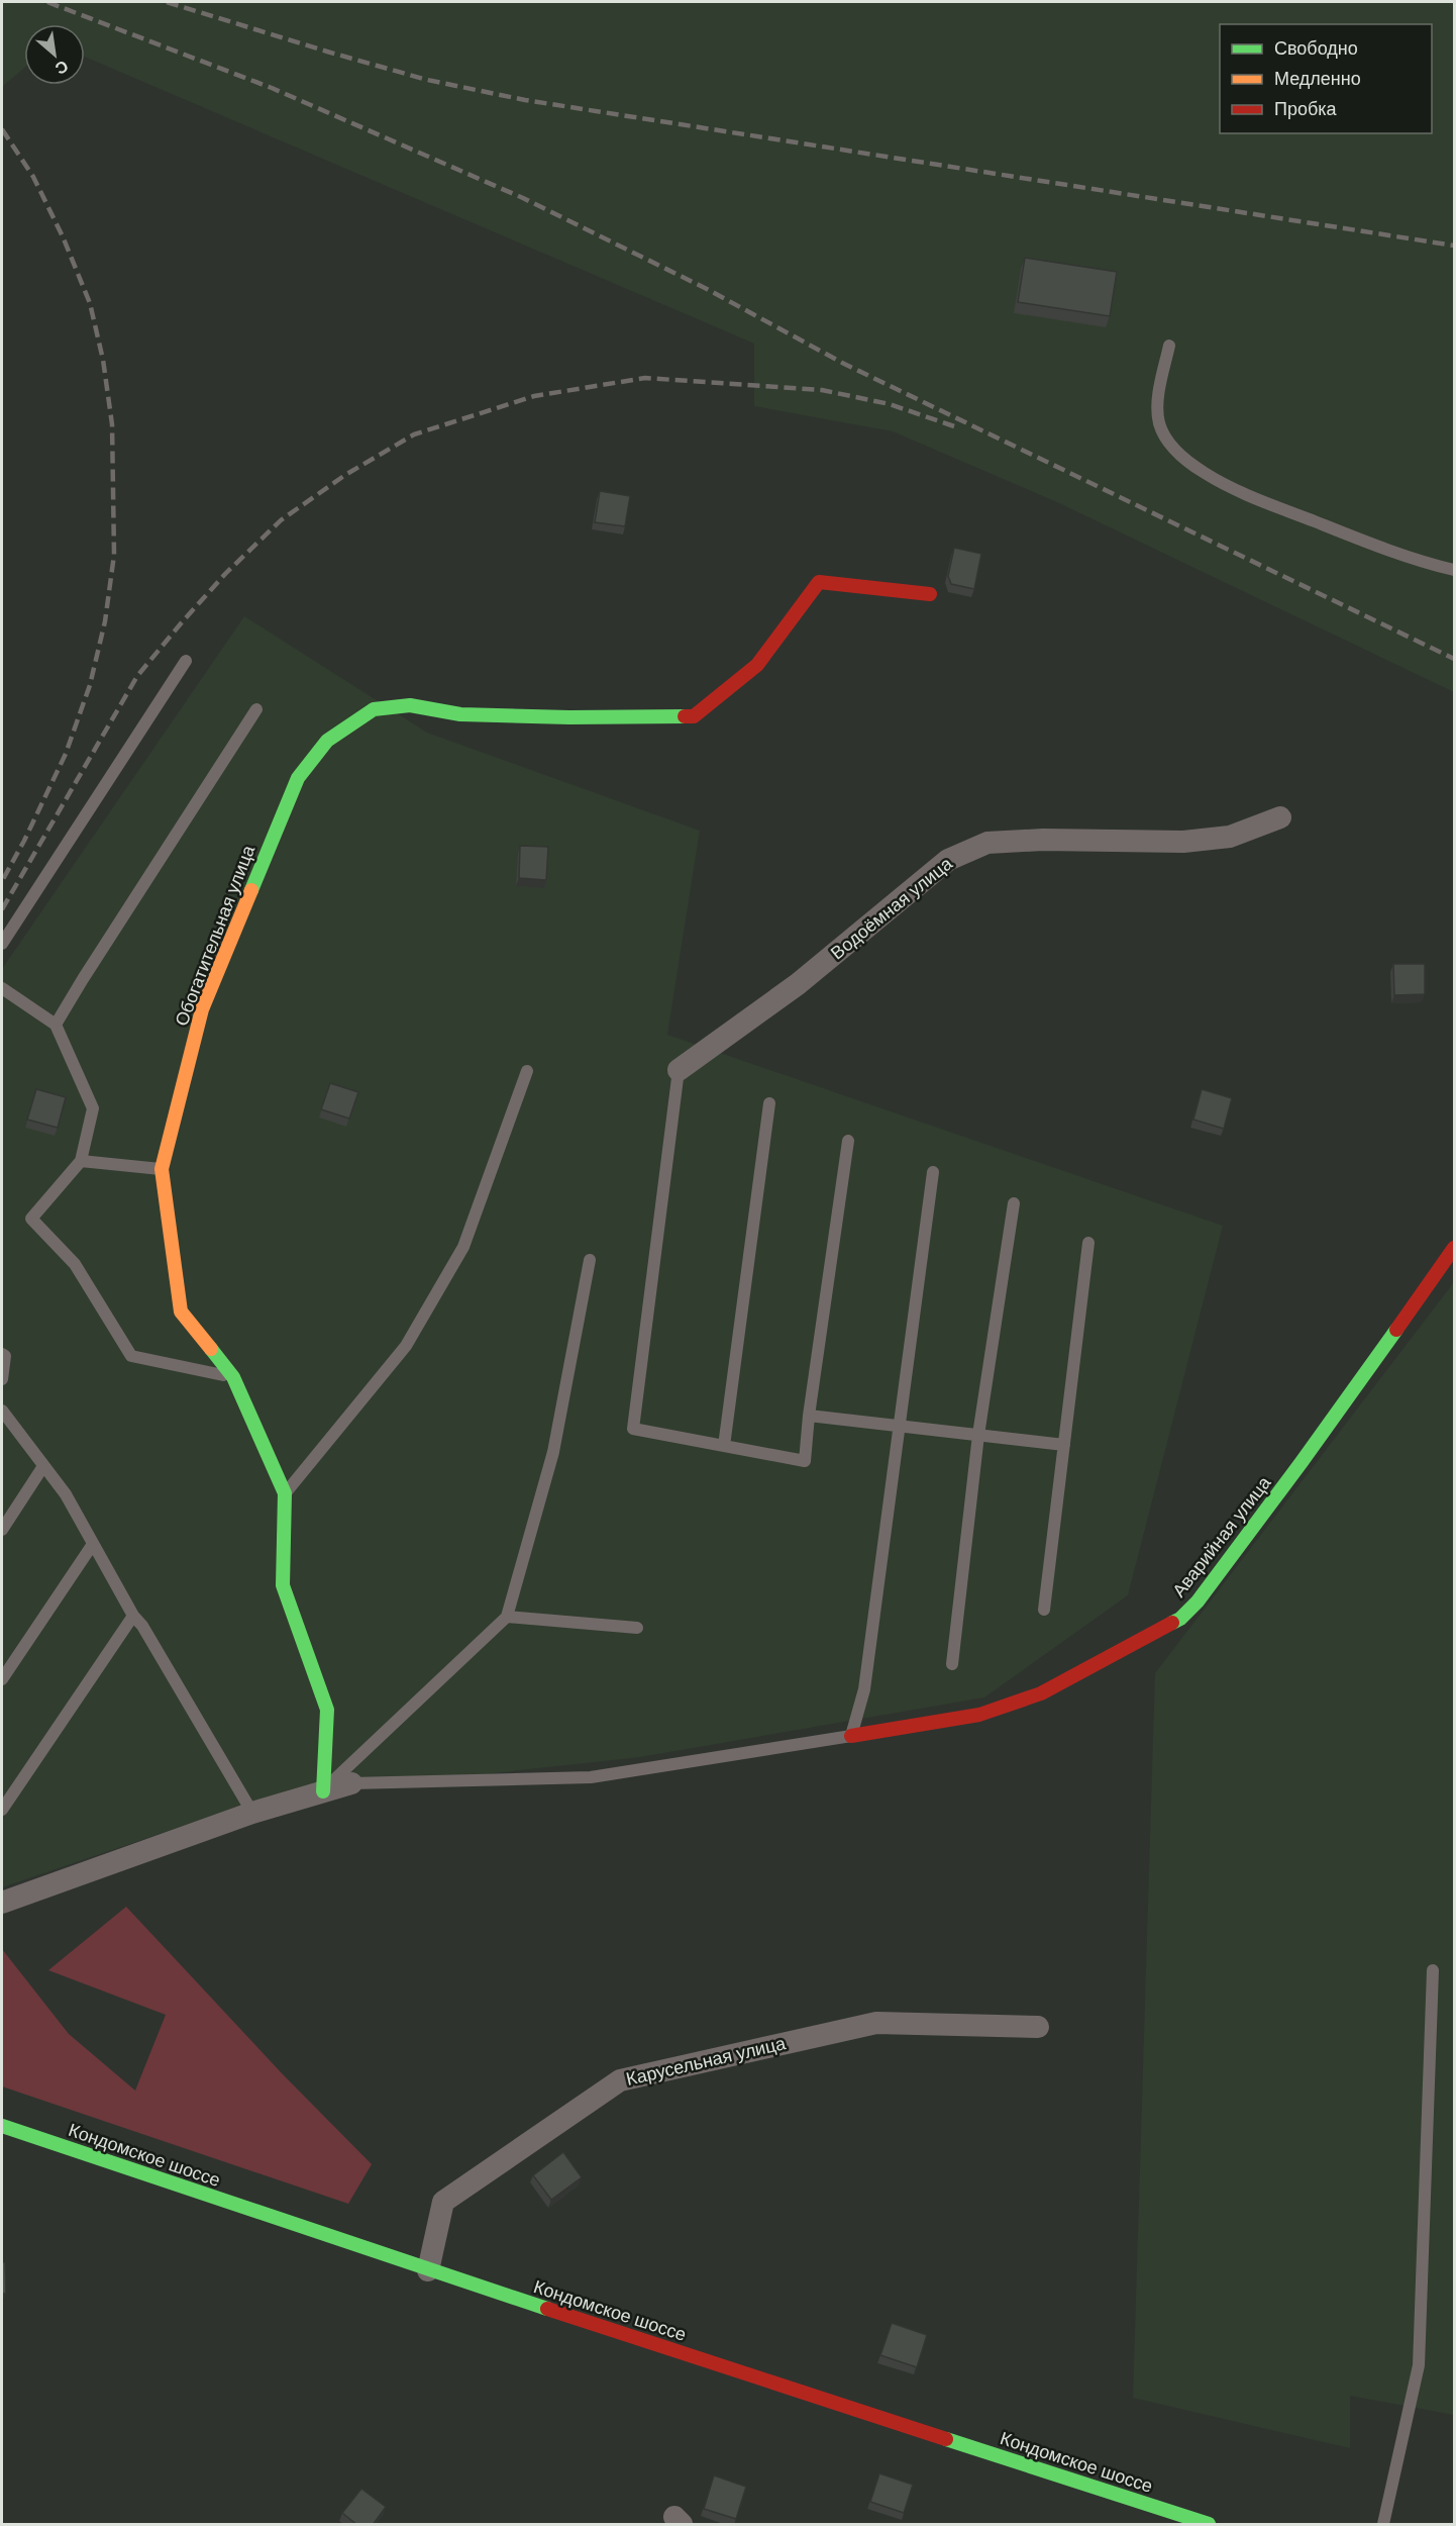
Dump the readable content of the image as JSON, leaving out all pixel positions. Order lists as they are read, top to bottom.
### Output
{
  "streets": {
    "street": [
      "Водоёмная улица",
      "Обогатительная улица",
      "Аварийная улица",
      "Карусельная улица",
      "Кондомское шоссе"
    ]
  },
  "crossings": [
    ["Карусельная улица", "Кондомское шоссе"]
  ],
  "legend": ["Свободно", "Медленно", "Пробка"],
  "north": "bottom right"
}
